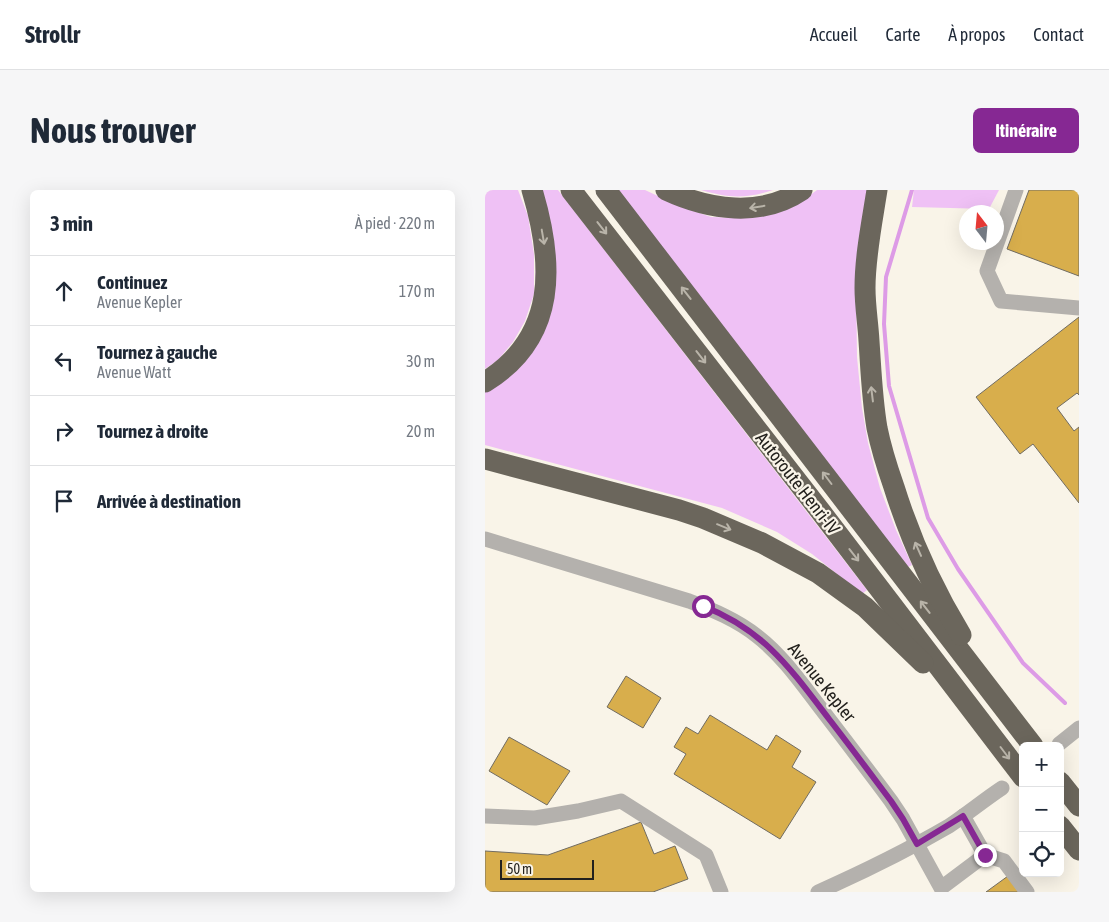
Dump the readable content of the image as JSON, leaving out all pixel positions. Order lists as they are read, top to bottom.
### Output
{
  "streets": {
    "highway": ["Autoroute Henri-IV"],
    "street": ["Avenue Kepler"]
  },
  "scale_bar": "50 m",
  "north": "top",
  "page": {
    "header": "Strollr",
    "nav": [
      "Accueil",
      "Carte",
      "À propos",
      "Contact"
    ],
    "buttons": "Itinéraire",
    "title": "Nous trouver",
    "heading": ["3 min", "À pied · 220 m"],
    "list": [
      ["Continuez", "Avenue Kepler", "170 m"],
      ["Tournez à gauche", "Avenue Watt", "30 m"],
      ["Tournez à droite", "20 m"],
      "Arrivée à destination"
    ],
    "map_buttons": ["+", "−"],
    "scale": "50 m"
  }
}
